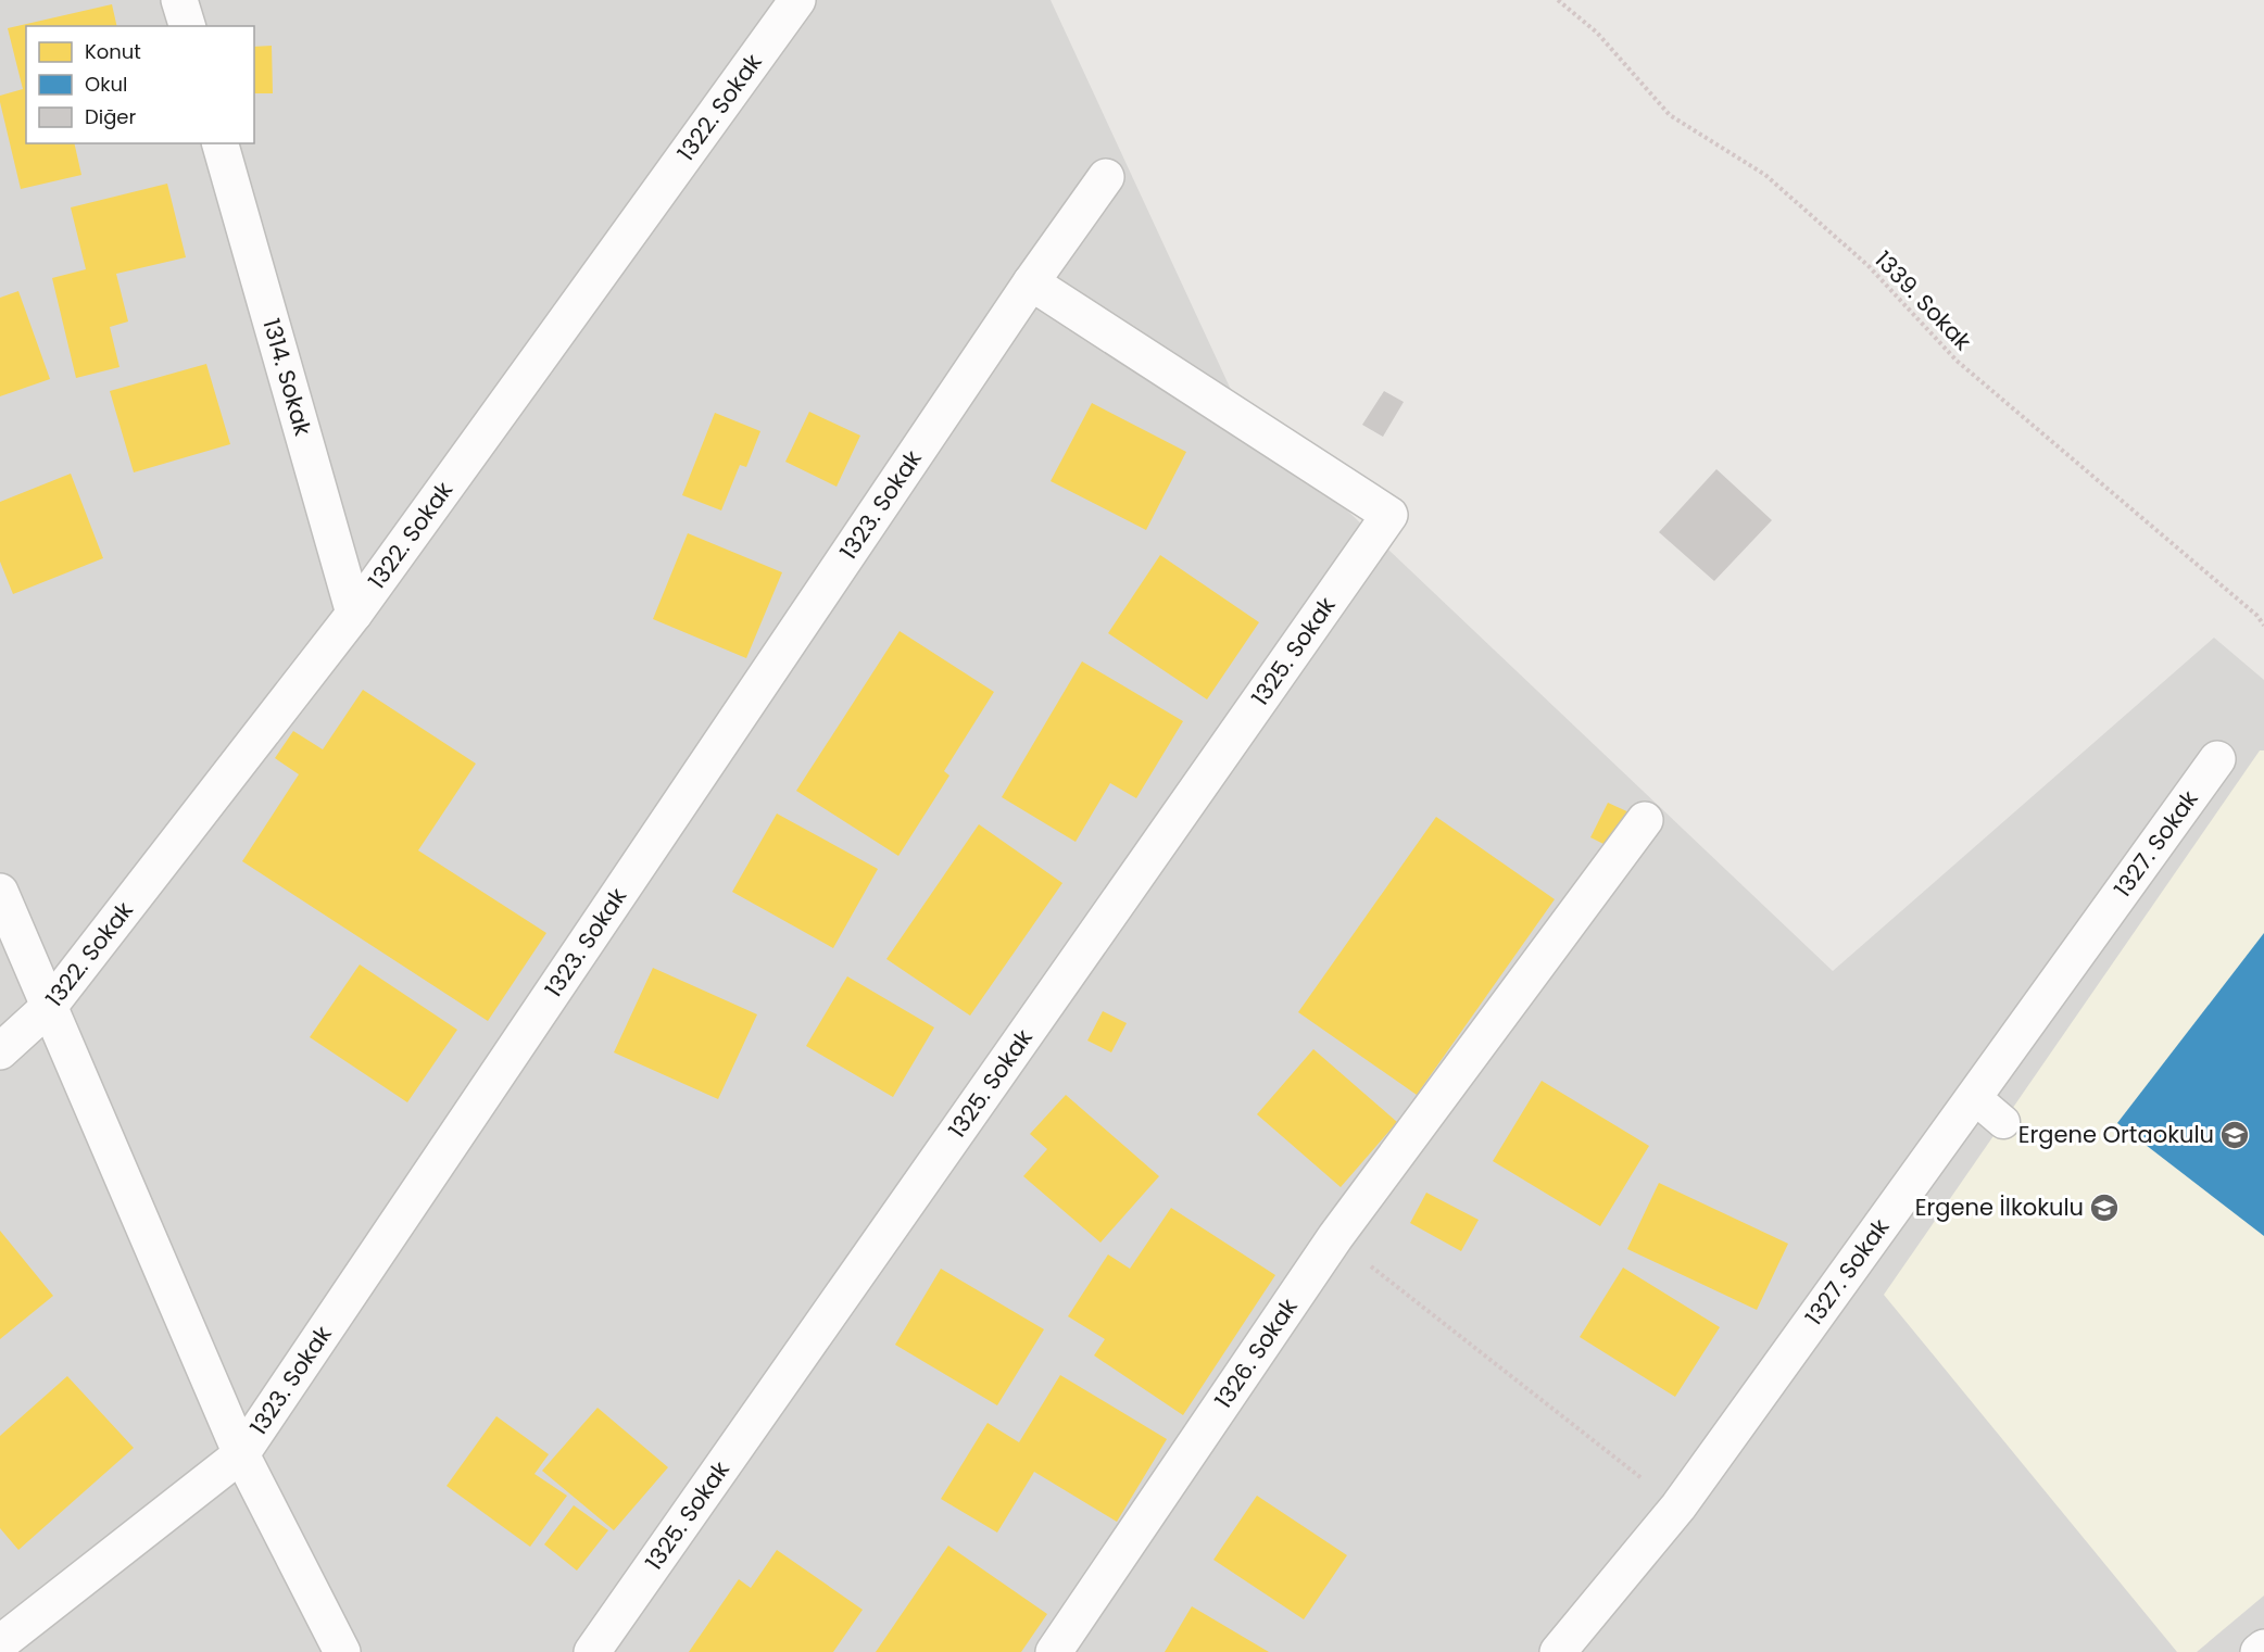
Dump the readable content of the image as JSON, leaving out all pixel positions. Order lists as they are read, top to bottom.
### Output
{
  "streets": {
    "street": [
      "1322. Sokak",
      "1314. Sokak",
      "1323. Sokak",
      "1325. Sokak",
      "1327. Sokak",
      "1326. Sokak"
    ],
    "path": ["1339. Sokak"]
  },
  "crossings": [
    ["1322. Sokak", "1314. Sokak"],
    ["1323. Sokak", "1325. Sokak"]
  ],
  "places": {
    "school or university": ["Ergene Ortaokulu", "Ergene İlkokulu"]
  },
  "legend": ["Konut", "Okul", "Diğer"]
}
